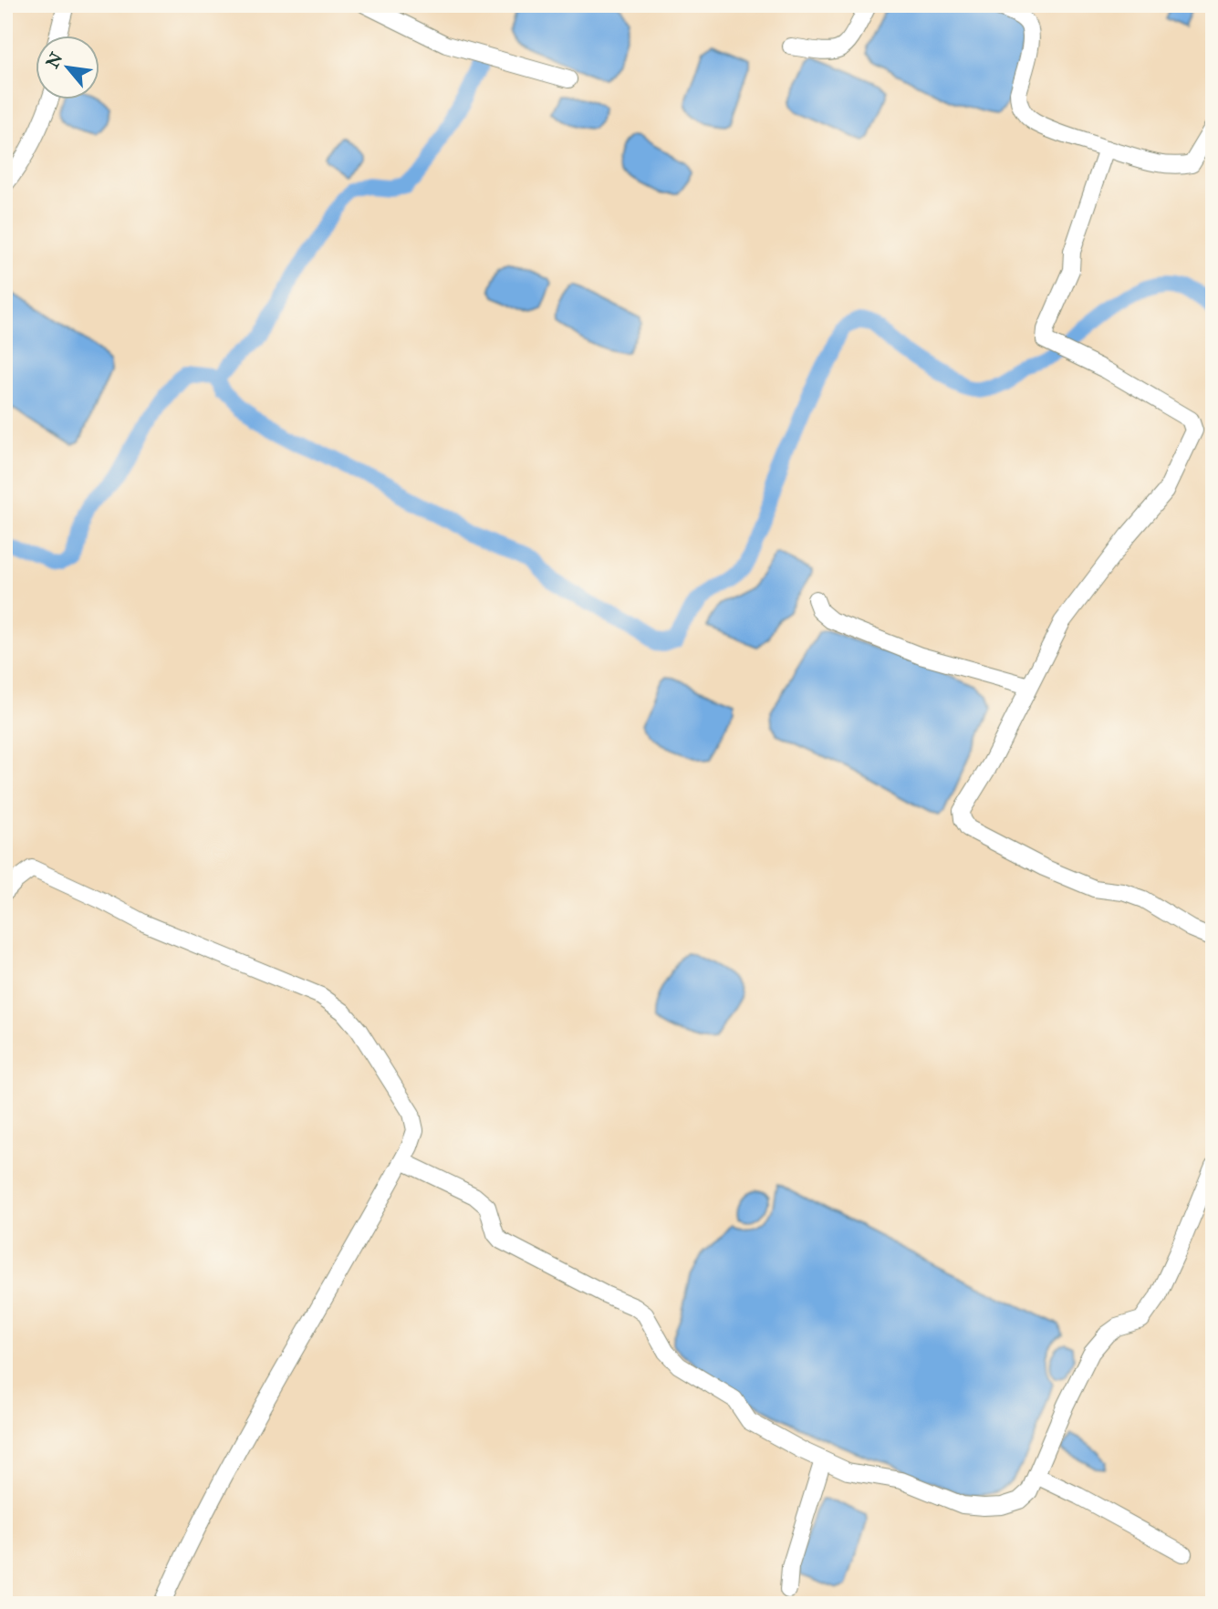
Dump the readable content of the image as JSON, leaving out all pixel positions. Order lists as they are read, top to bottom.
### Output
{
  "north": "top left"
}
